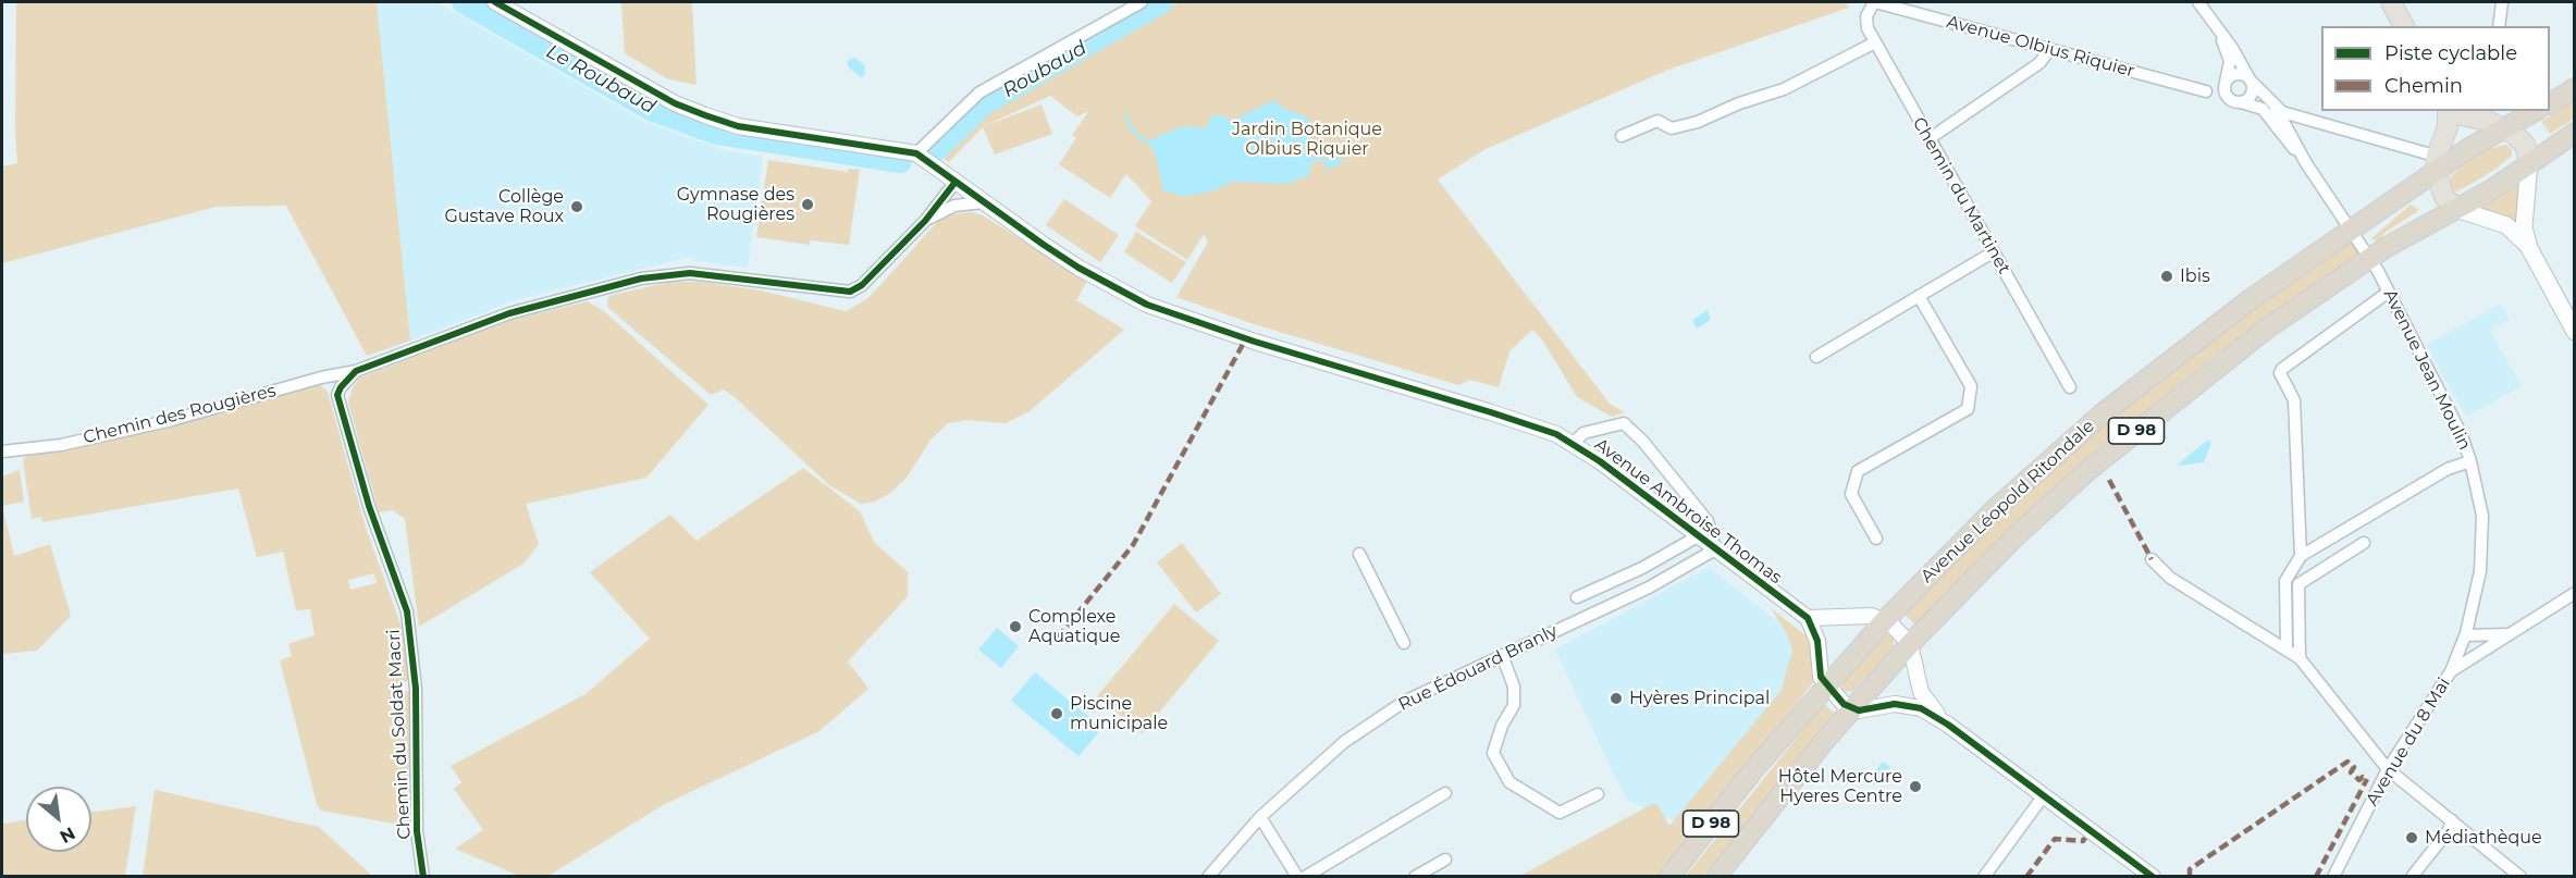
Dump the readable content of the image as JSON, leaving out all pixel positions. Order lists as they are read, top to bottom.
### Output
{
  "streets": {
    "highway": ["D 98", "Avenue Léopold Ritondale"],
    "street": [
      "Avenue Olbius Riquier",
      "Chemin du Martinet",
      "Avenue Jean Moulin",
      "Chemin des Rougières",
      "Avenue Ambroise Thomas",
      "Rue Édouard Branly",
      "Chemin du Soldat Macri",
      "Avenue du 8 Mai"
    ]
  },
  "crossings": [
    ["Avenue Olbius Riquier", "Chemin du Martinet"],
    ["Avenue Jean Moulin", "Avenue Léopold Ritondale"],
    ["Avenue Jean Moulin", "Avenue du 8 Mai"],
    ["Chemin des Rougières", "Chemin du Soldat Macri"],
    ["Avenue Ambroise Thomas", "Rue Édouard Branly"]
  ],
  "water": ["Roubaud", "Le Roubaud"],
  "parks": ["Jardin Botanique Olbius Riquier"],
  "places": [
    "Gymnase des Rougières",
    "Collège Gustave Roux",
    "Ibis",
    "Complexe Aquatique",
    "Hyères Principal",
    "Piscine municipale",
    "Hôtel Mercure Hyeres Centre",
    "Médiathèque"
  ],
  "legend": ["Piste cyclable", "Chemin"],
  "north": "bottom right"
}
